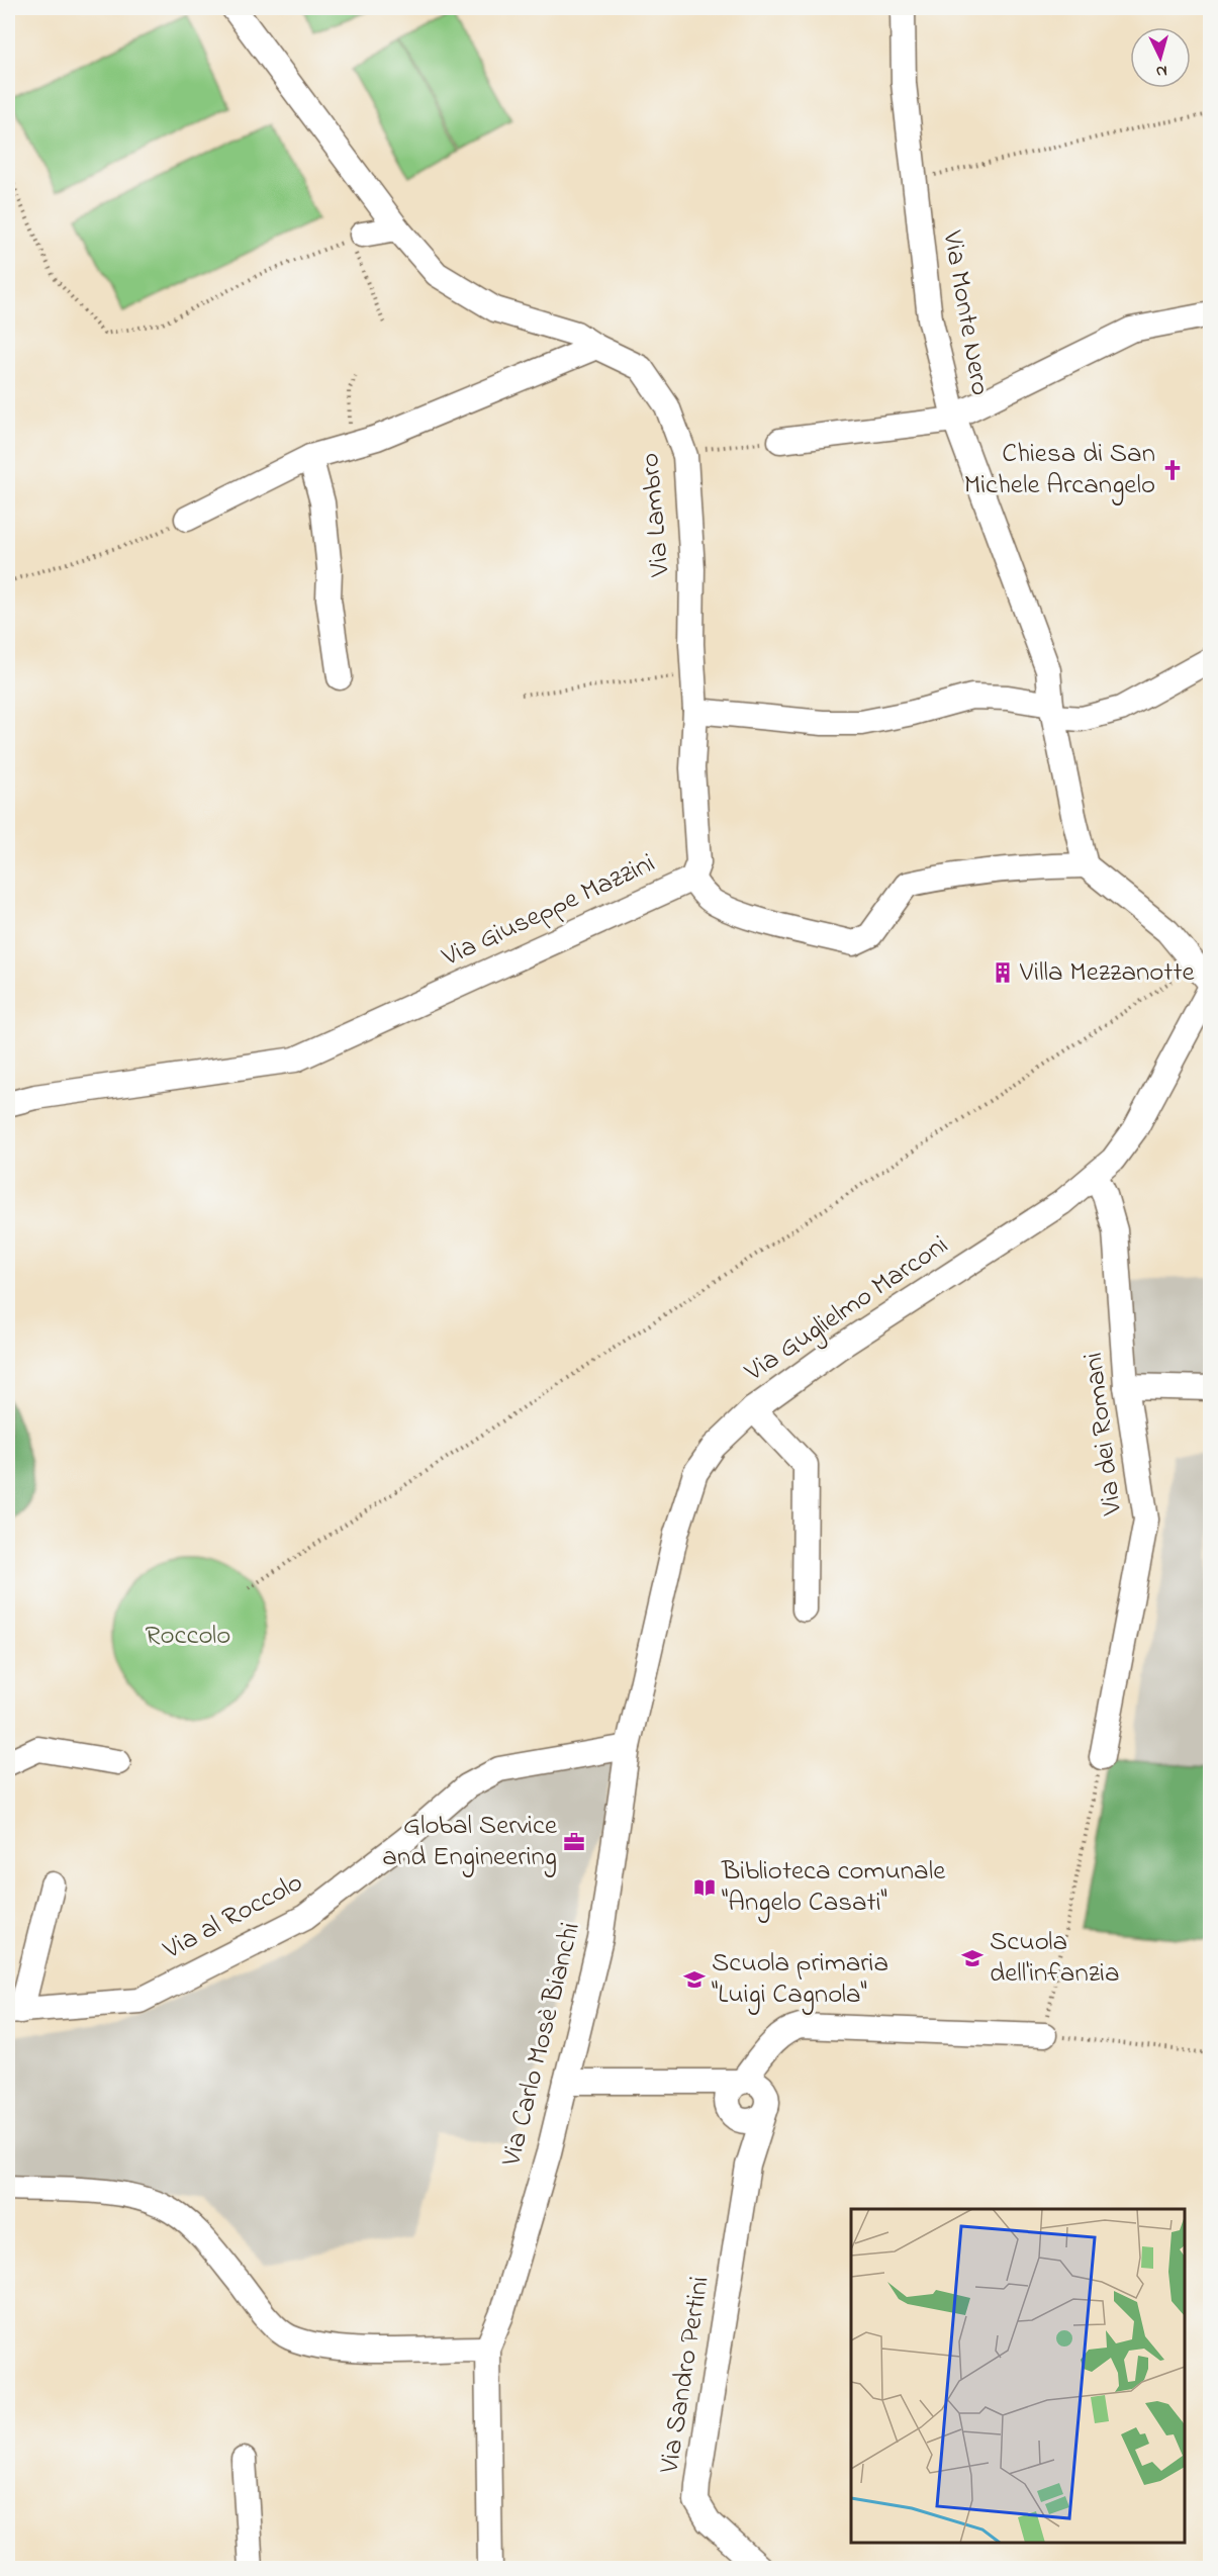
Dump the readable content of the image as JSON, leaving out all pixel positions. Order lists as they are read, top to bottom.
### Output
{
  "streets": {
    "street": [
      "Via Monte Nero",
      "Via Lambro",
      "Via Giuseppe Mazzini",
      "Via Guglielmo Marconi",
      "Via dei Romani",
      "Via al Roccolo",
      "Via Carlo Mosè Bianchi",
      "Via Sandro Pertini"
    ]
  },
  "crossings": [
    ["Via Monte Nero", "Via Giuseppe Mazzini"],
    ["Via Lambro", "Via Giuseppe Mazzini"],
    ["Via Guglielmo Marconi", "Via dei Romani"],
    ["Via Guglielmo Marconi", "Via al Roccolo"],
    ["Via Guglielmo Marconi", "Via Carlo Mosè Bianchi"],
    ["Via al Roccolo", "Via Carlo Mosè Bianchi"]
  ],
  "parks": ["Roccolo"],
  "places": {
    "church": ["Chiesa di San Michele Arcangelo"],
    "building": ["Villa Mezzanotte"],
    "office": ["Global Service and Engineering"],
    "library": ["Biblioteca comunale \"Angelo Casati\""],
    "school or university": ["Scuola dell'infanzia", "Scuola primaria \"Luigi Cagnola\""]
  },
  "north": "bottom"
}
